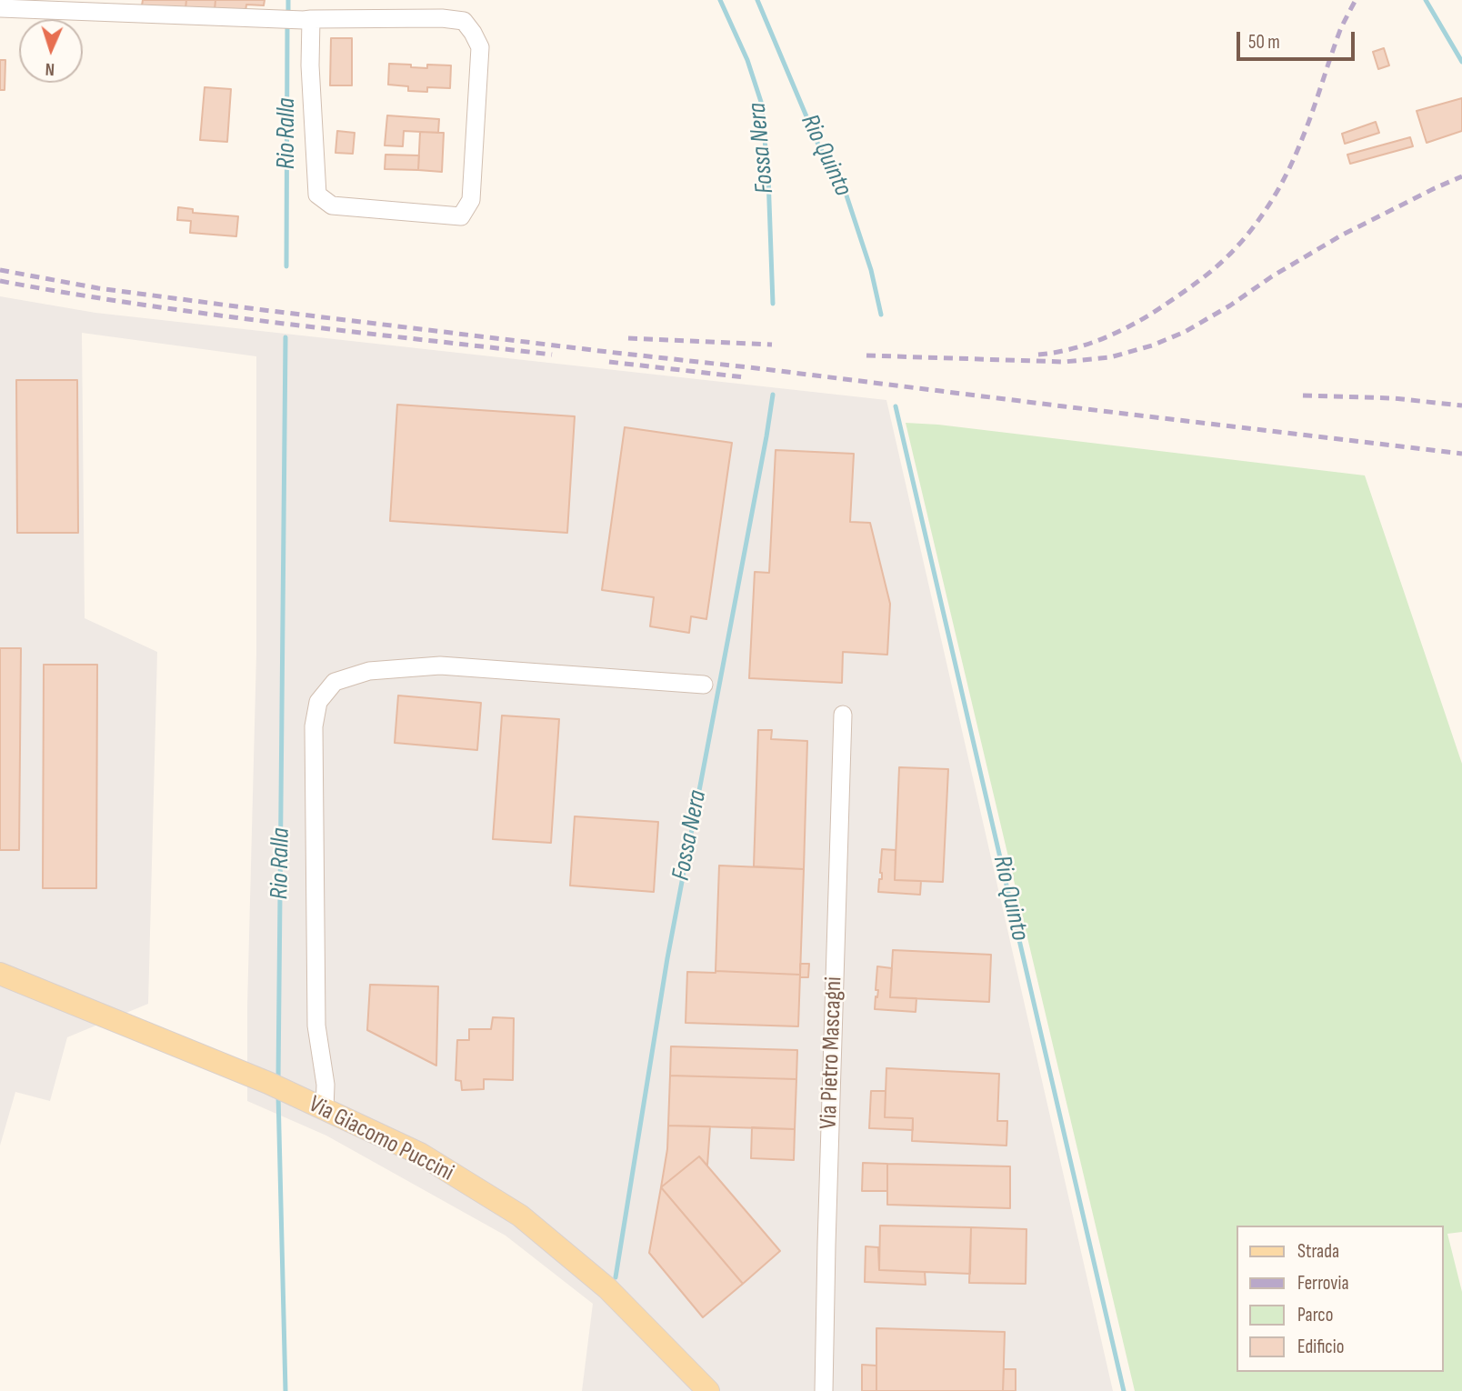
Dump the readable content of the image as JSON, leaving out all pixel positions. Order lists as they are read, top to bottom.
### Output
{
  "streets": {
    "main road": ["Via Giacomo Puccini"],
    "street": ["Via Pietro Mascagni"]
  },
  "water": ["Rio Ralla", "Fossa Nera", "Rio Quinto"],
  "legend": [
    "Strada",
    "Ferrovia",
    "Parco",
    "Edificio"
  ],
  "scale_bar": "50 m",
  "north": "bottom"
}
